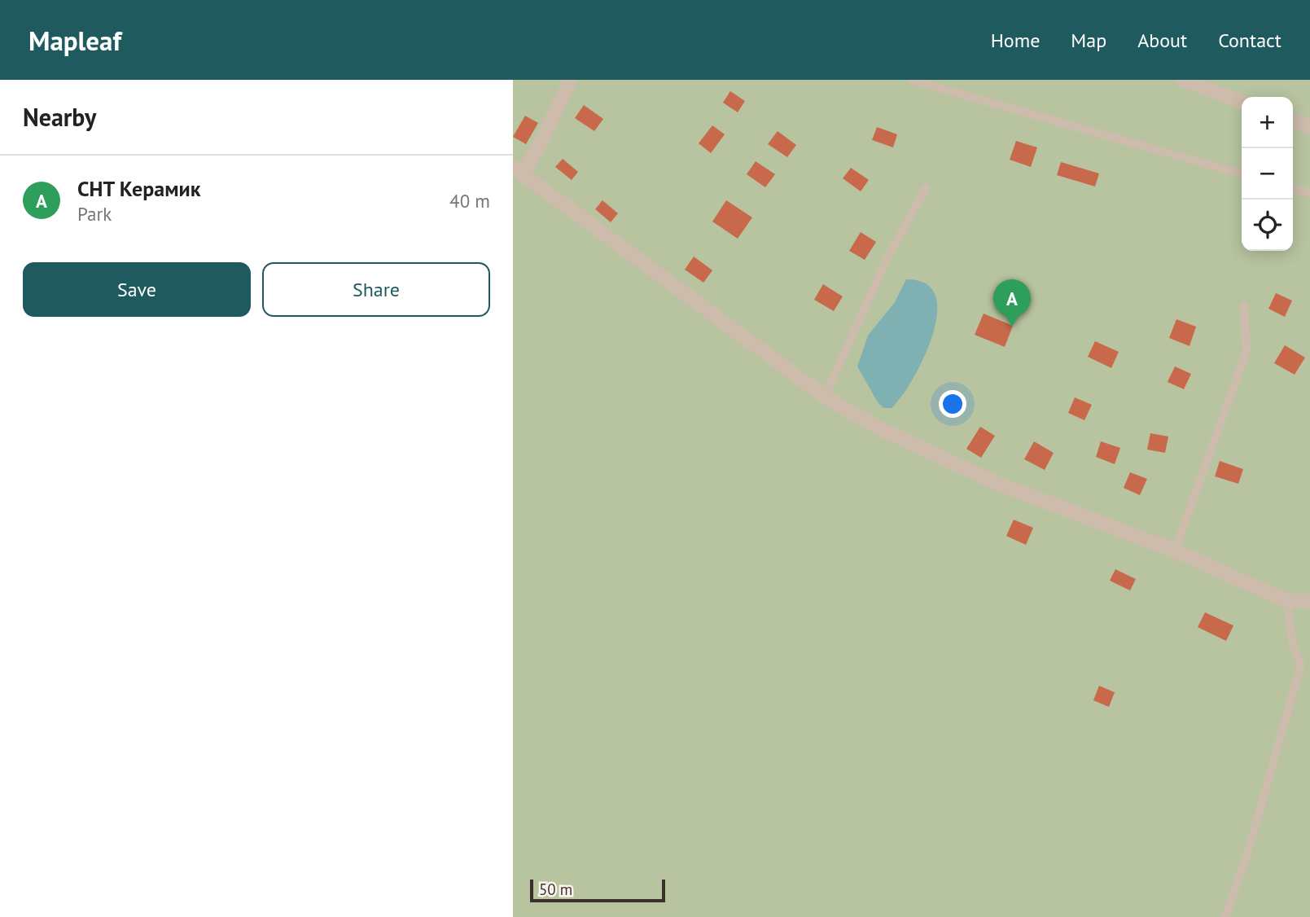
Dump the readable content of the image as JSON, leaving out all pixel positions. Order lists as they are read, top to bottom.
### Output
{
  "scale_bar": "50 m",
  "page": {
    "header": "Mapleaf",
    "nav": [
      "Home",
      "Map",
      "About",
      "Contact"
    ],
    "heading": "Nearby",
    "map_buttons": ["+", "−"],
    "list": [
      {
        "mark": "A",
        "name": "СНТ Керамик",
        "note": "Park",
        "value": "40 m"
      }
    ],
    "buttons": ["Save", "Share"],
    "pins": "A",
    "scale": "50 m"
  }
}
